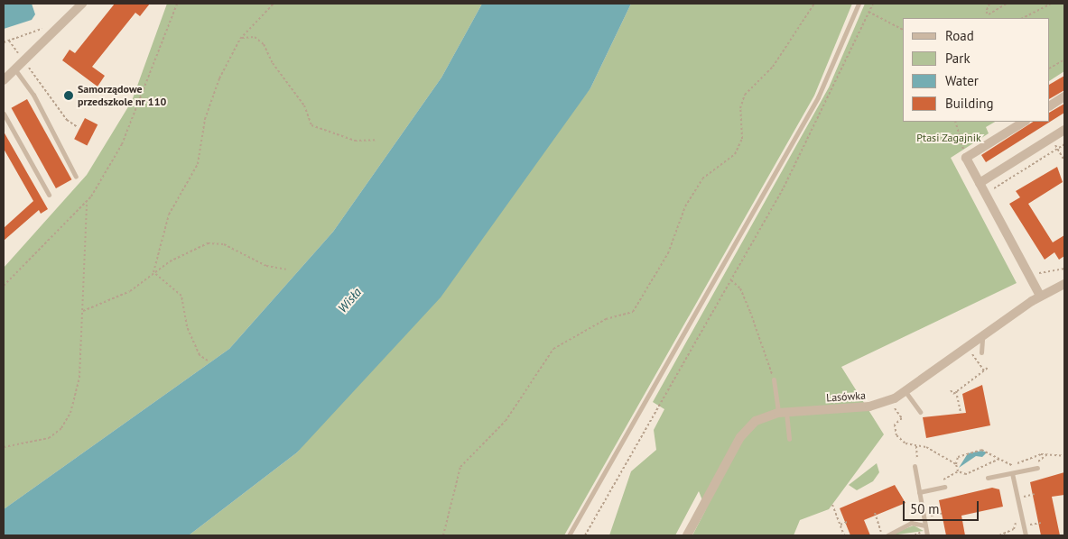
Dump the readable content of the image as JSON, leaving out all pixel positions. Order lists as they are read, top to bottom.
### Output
{
  "streets": {
    "street": ["Lasówka"]
  },
  "water": ["Wisła"],
  "parks": ["Ptasi Zagajnik"],
  "places": ["Samorządowe przedszkole nr 110"],
  "legend": [
    "Road",
    "Park",
    "Water",
    "Building"
  ],
  "scale_bar": "50 m"
}
